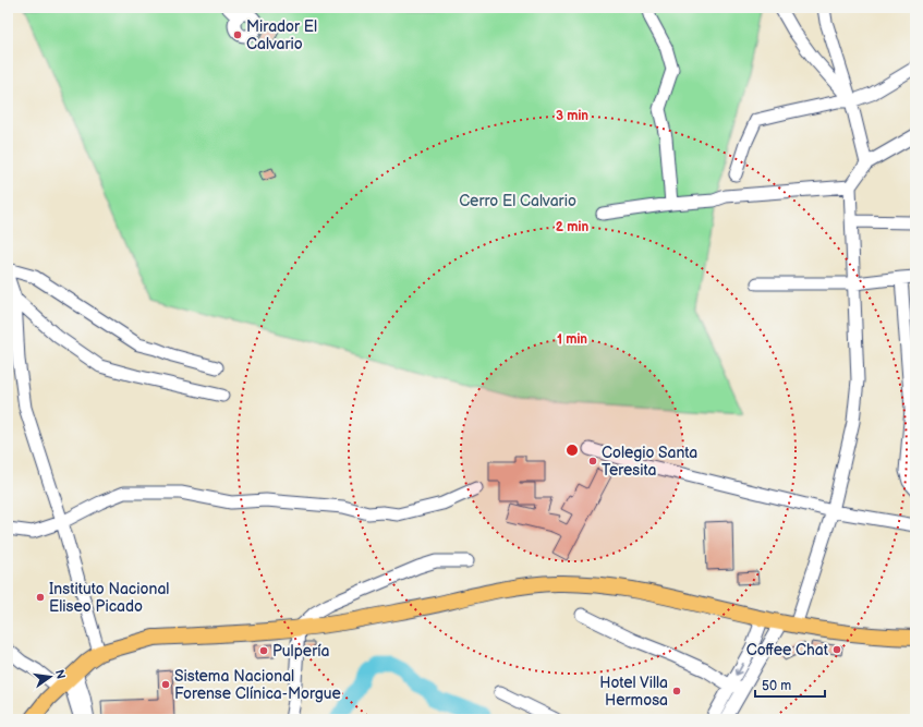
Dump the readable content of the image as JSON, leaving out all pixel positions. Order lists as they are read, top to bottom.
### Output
{
  "parks": ["Cerro El Calvario"],
  "places": [
    "Mirador El Calvario",
    "Colegio Santa Teresita",
    "Instituto Nacional Eliseo Picado",
    "Coffee Chat",
    "Pulpería",
    "Sistema Nacional Forense Clínica-Morgue",
    "Hotel Villa Hermosa"
  ],
  "scale_bar": "50 m",
  "north": "right",
  "rings": ["3 min", "2 min", "1 min"]
}
